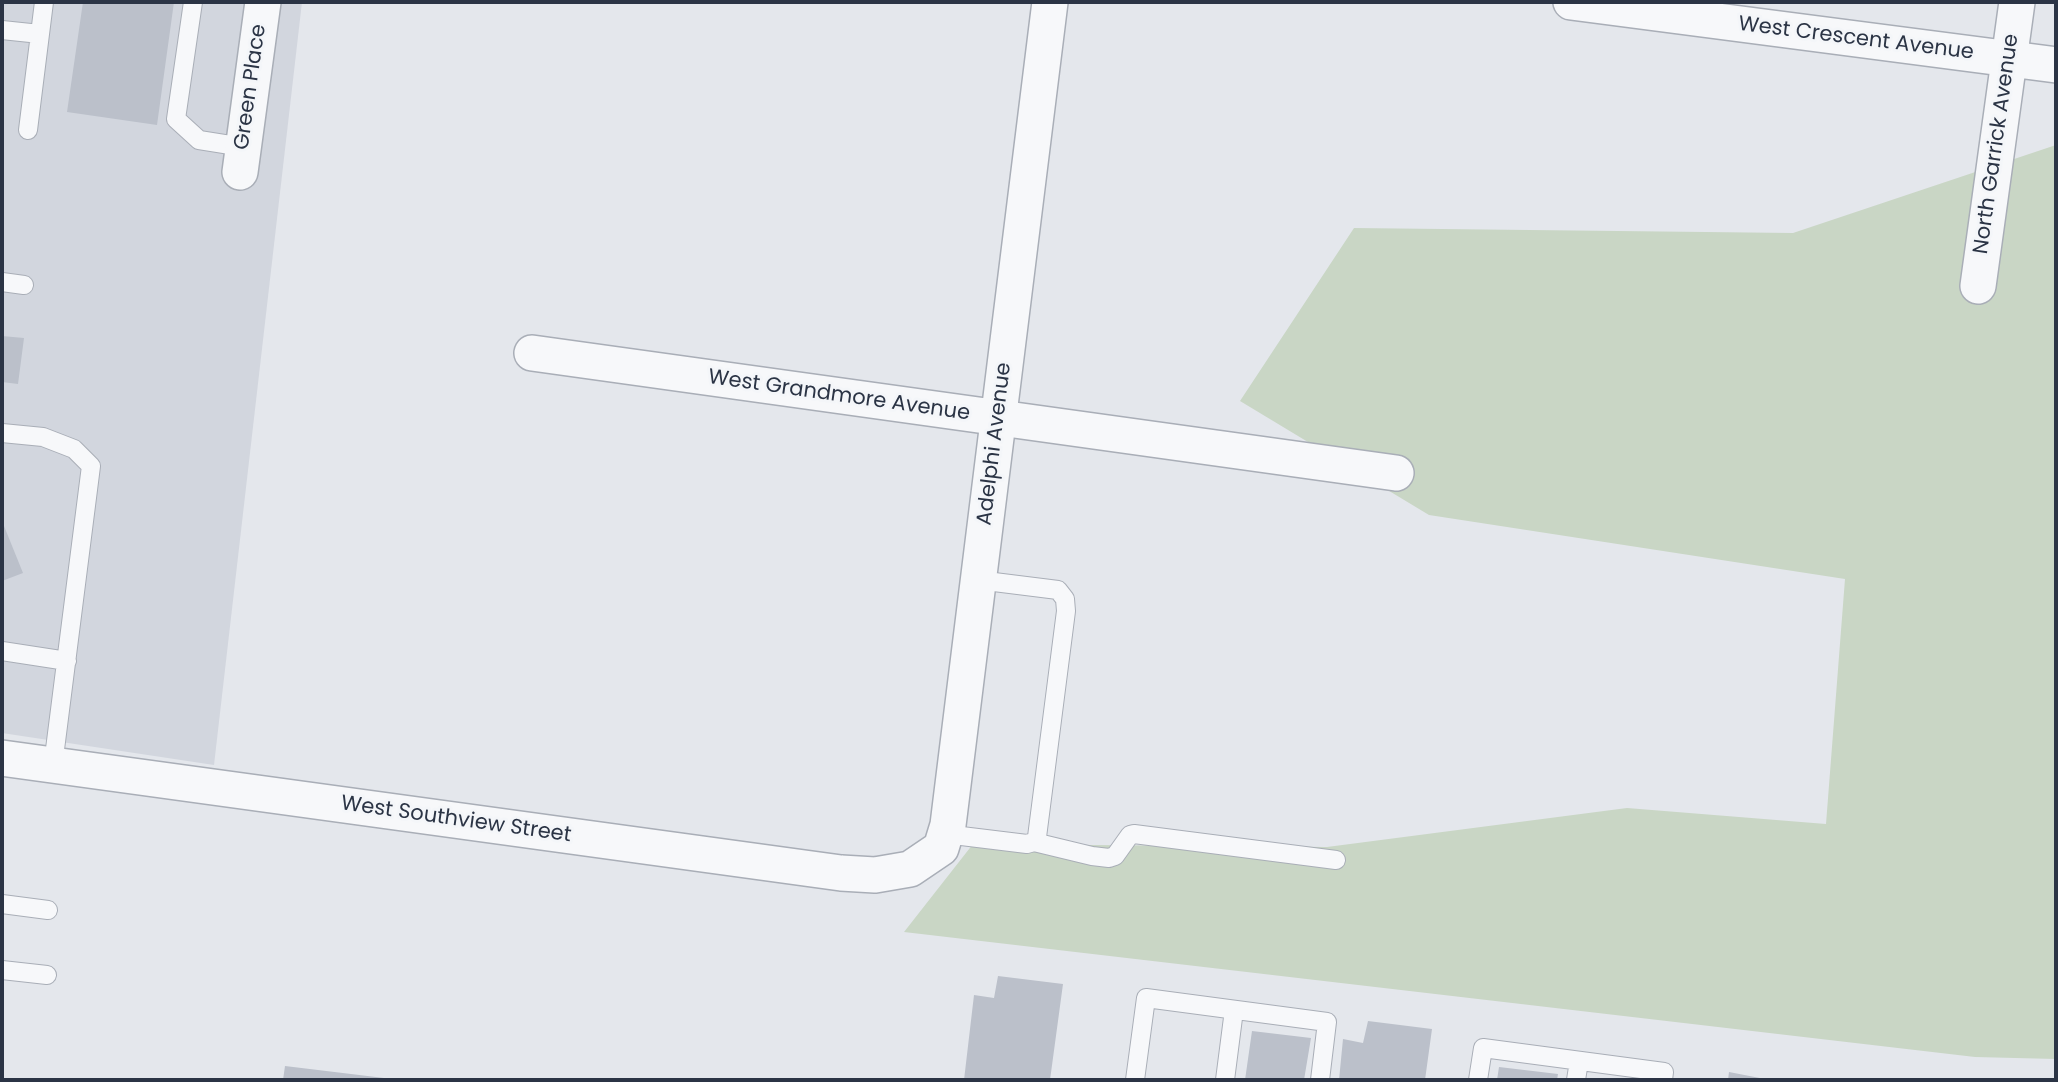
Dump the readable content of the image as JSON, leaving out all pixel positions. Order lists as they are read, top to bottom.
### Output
{
  "streets": {
    "street": [
      "West Crescent Avenue",
      "Green Place",
      "North Garrick Avenue",
      "West Grandmore Avenue",
      "Adelphi Avenue",
      "West Southview Street"
    ]
  },
  "crossings": [
    ["West Crescent Avenue", "North Garrick Avenue"],
    ["West Grandmore Avenue", "Adelphi Avenue"],
    ["Adelphi Avenue", "West Southview Street"]
  ]
}
